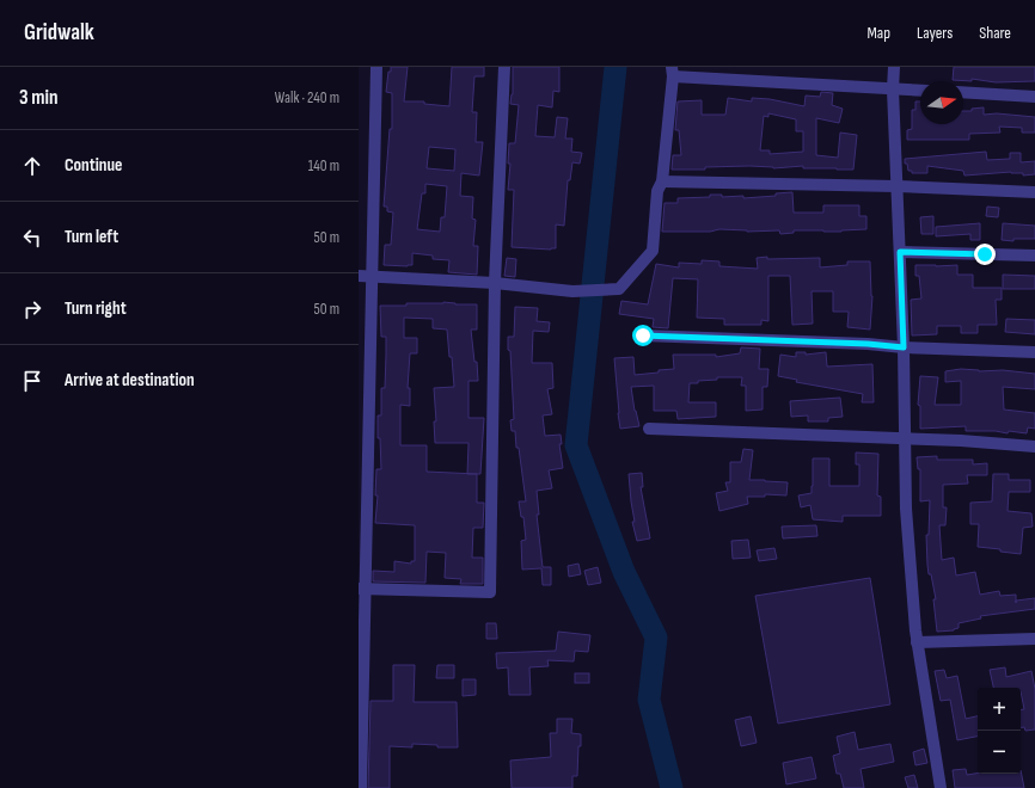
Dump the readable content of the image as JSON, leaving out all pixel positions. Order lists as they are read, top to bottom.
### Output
{
  "north": "right",
  "page": {
    "header": "Gridwalk",
    "nav": ["Map", "Layers", "Share"],
    "heading": ["3 min", "Walk · 240 m"],
    "list": [
      ["Continue", "140 m"],
      ["Turn left", "50 m"],
      ["Turn right", "50 m"],
      "Arrive at destination"
    ],
    "map_buttons": ["+", "−"]
  }
}
